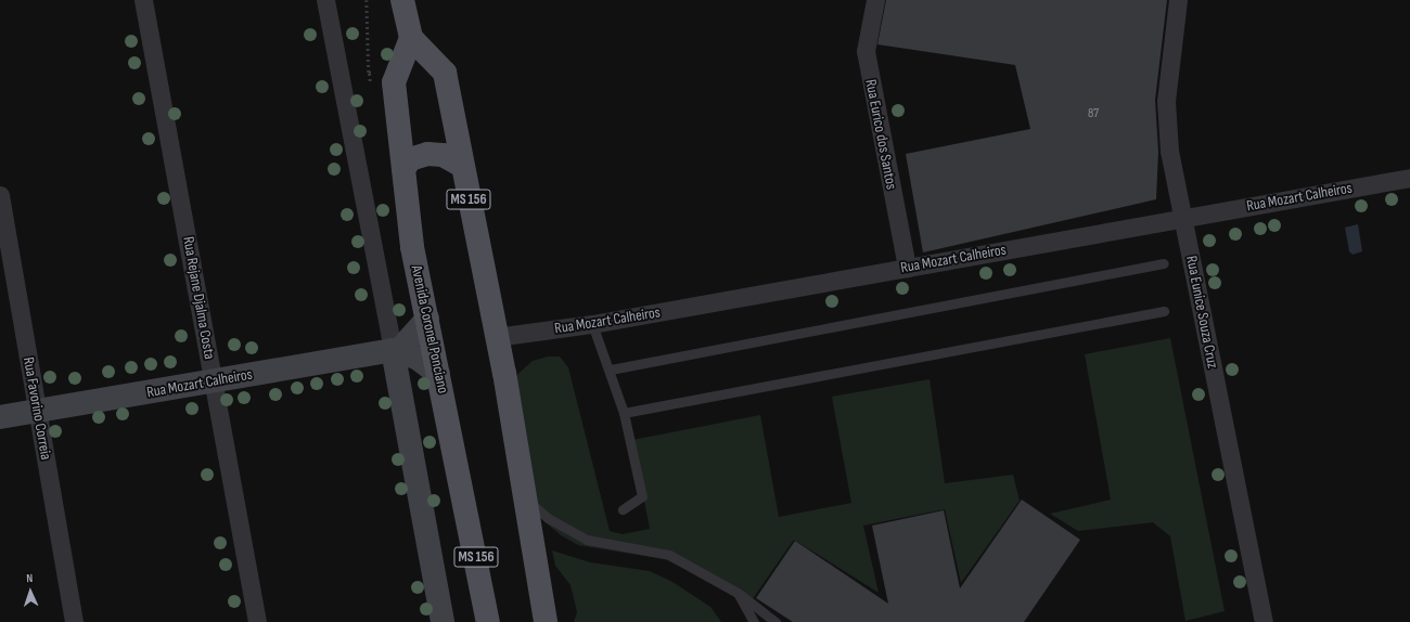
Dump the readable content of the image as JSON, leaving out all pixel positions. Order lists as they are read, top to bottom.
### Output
{
  "streets": {
    "main road": ["MS 156", "Avenida Coronel Ponciano"],
    "street": [
      "Rua Eurico dos Santos",
      "Rua Mozart Calheiros",
      "Rua Rejane Djalma Costa",
      "Rua Eunice Souza Cruz",
      "Rua Favorino Correia"
    ]
  },
  "crossings": [
    ["Rua Eurico dos Santos", "Rua Mozart Calheiros"],
    ["Rua Mozart Calheiros", "MS 156"],
    ["Rua Mozart Calheiros", "Rua Rejane Djalma Costa"],
    ["Rua Mozart Calheiros", "Rua Eunice Souza Cruz"],
    ["Rua Mozart Calheiros", "Rua Favorino Correia"],
    ["MS 156", "Avenida Coronel Ponciano"]
  ],
  "house_numbers": ["87"],
  "north": "top"
}
